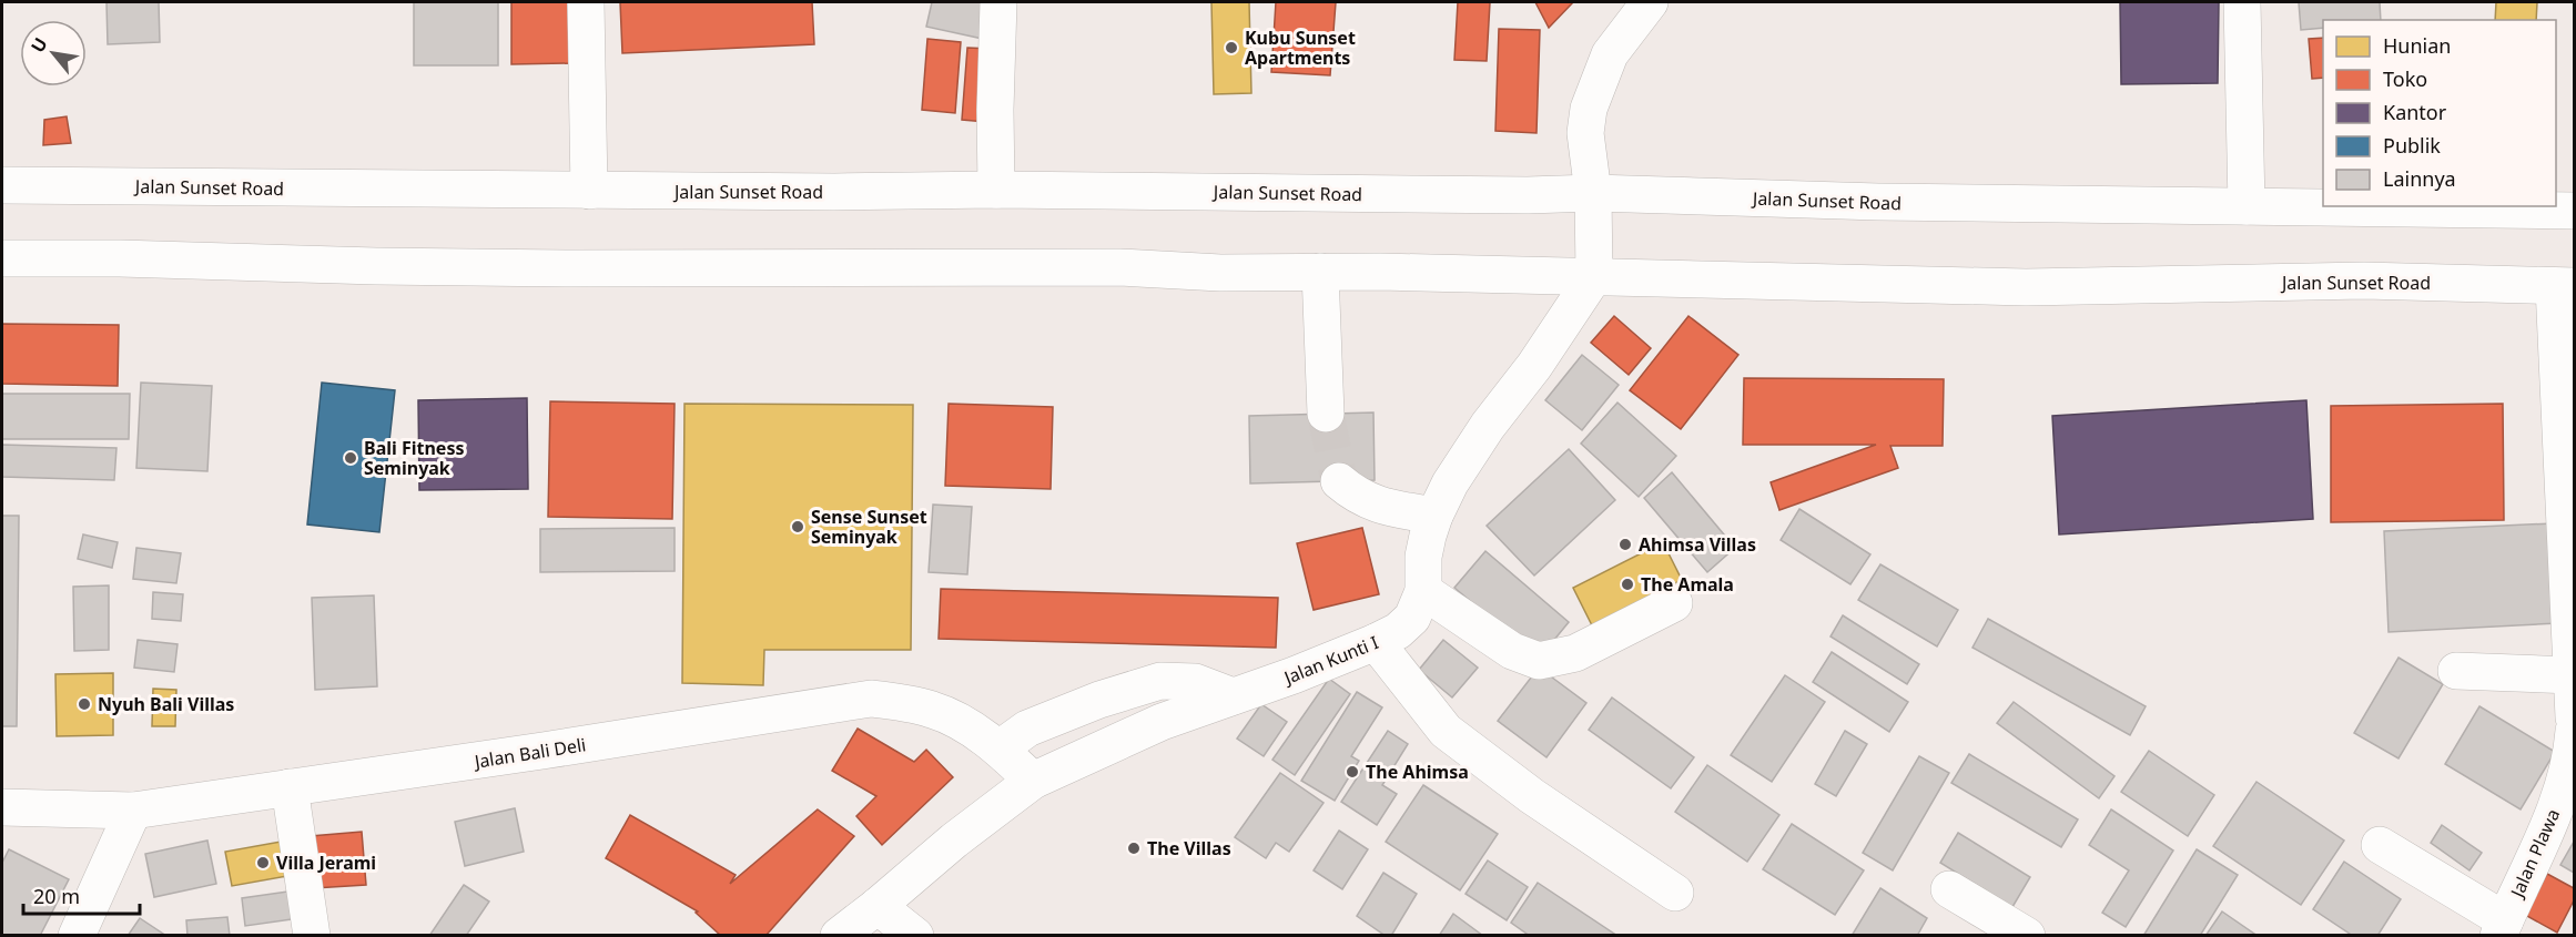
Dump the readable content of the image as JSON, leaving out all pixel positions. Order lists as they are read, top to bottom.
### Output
{
  "streets": {
    "main road": [
      "Jalan Sunset Road",
      "Jalan Kunti I",
      "Jalan Bali Deli",
      "Jalan Plawa"
    ]
  },
  "crossings": [
    ["Jalan Sunset Road", "Jalan Kunti I"],
    ["Jalan Kunti I", "Jalan Bali Deli"]
  ],
  "places": [
    "Kubu Sunset Apartments",
    "Bali Fitness Seminyak",
    "Sense Sunset Seminyak",
    "Ahimsa Villas",
    "The Amala",
    "Nyuh Bali Villas",
    "The Ahimsa",
    "The Villas",
    "Villa Jerami"
  ],
  "legend": [
    "Hunian",
    "Toko",
    "Kantor",
    "Publik",
    "Lainnya"
  ],
  "scale_bar": "20 m",
  "north": "top left"
}
